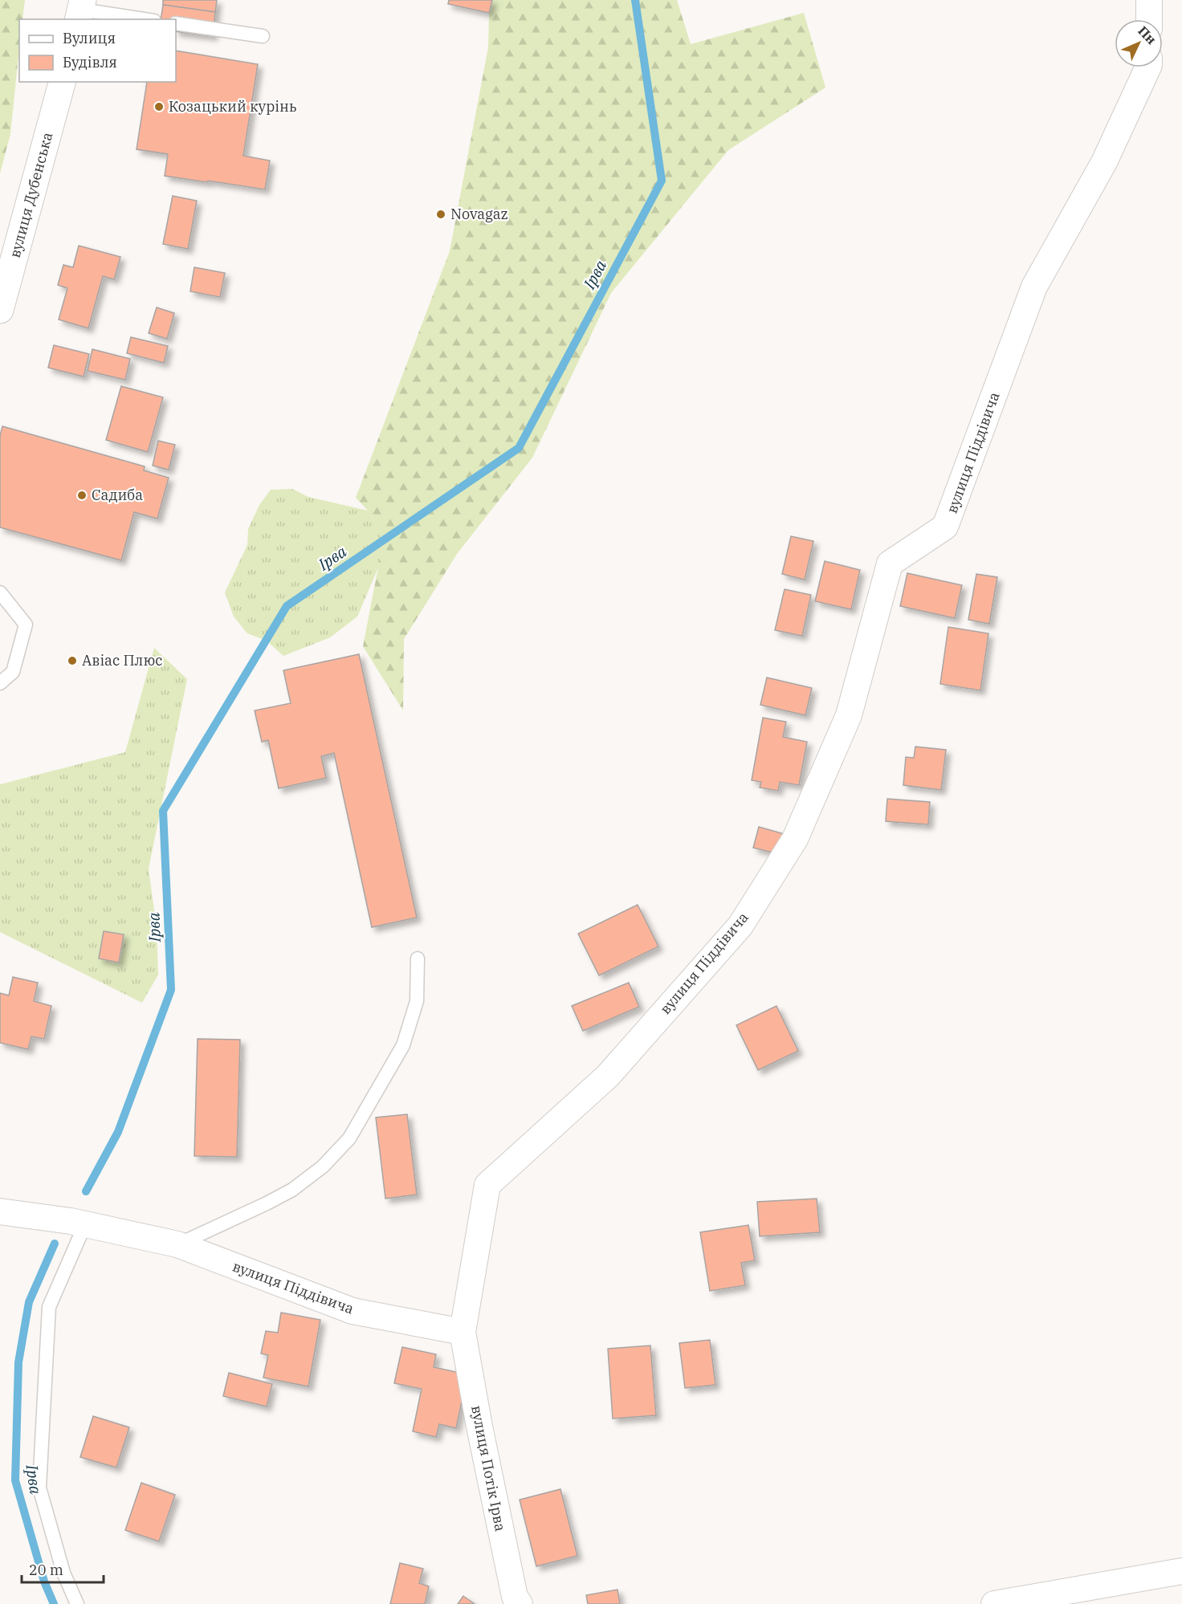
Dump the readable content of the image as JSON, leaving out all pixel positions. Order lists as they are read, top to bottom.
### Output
{
  "streets": {
    "main road": ["вулиця Дубенська"],
    "street": ["вулиця Піддівича", "вулиця Потік Ірва"]
  },
  "crossings": [
    ["вулиця Піддівича", "вулиця Потік Ірва"]
  ],
  "water": ["Ірва"],
  "places": [
    "Козацький курінь",
    "Novagaz",
    "Садиба",
    "Авіас Плюс"
  ],
  "legend": ["Вулиця", "Будівля"],
  "scale_bar": "20 m",
  "north": "top right"
}
